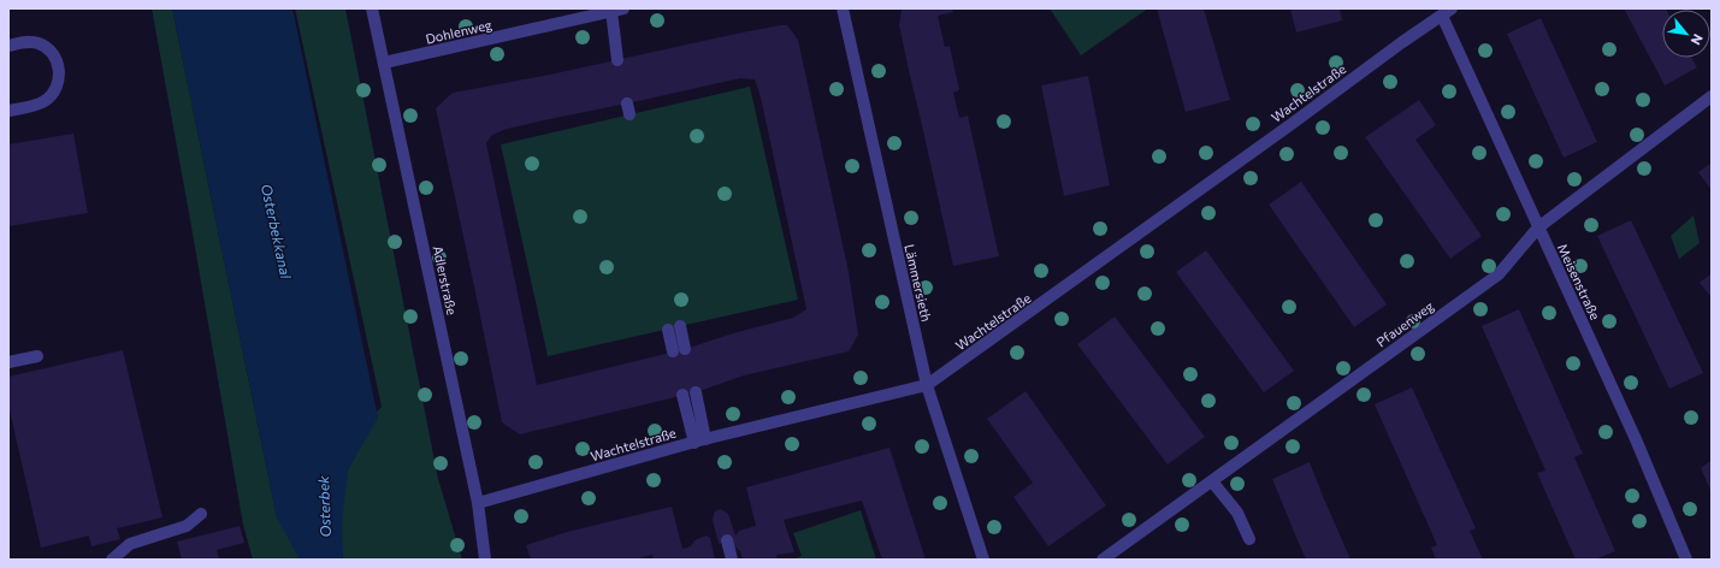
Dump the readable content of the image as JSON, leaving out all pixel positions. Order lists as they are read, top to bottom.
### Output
{
  "streets": {
    "street": [
      "Dohlenweg",
      "Wachtelstraße",
      "Adlerstraße",
      "Meisenstraße",
      "Lämmersieth",
      "Pfauenweg"
    ]
  },
  "crossings": [
    ["Dohlenweg", "Adlerstraße"],
    ["Wachtelstraße", "Adlerstraße"],
    ["Wachtelstraße", "Meisenstraße"],
    ["Wachtelstraße", "Lämmersieth"],
    ["Meisenstraße", "Pfauenweg"]
  ],
  "water": ["Osterbekkanal", "Osterbek"],
  "north": "bottom right"
}
